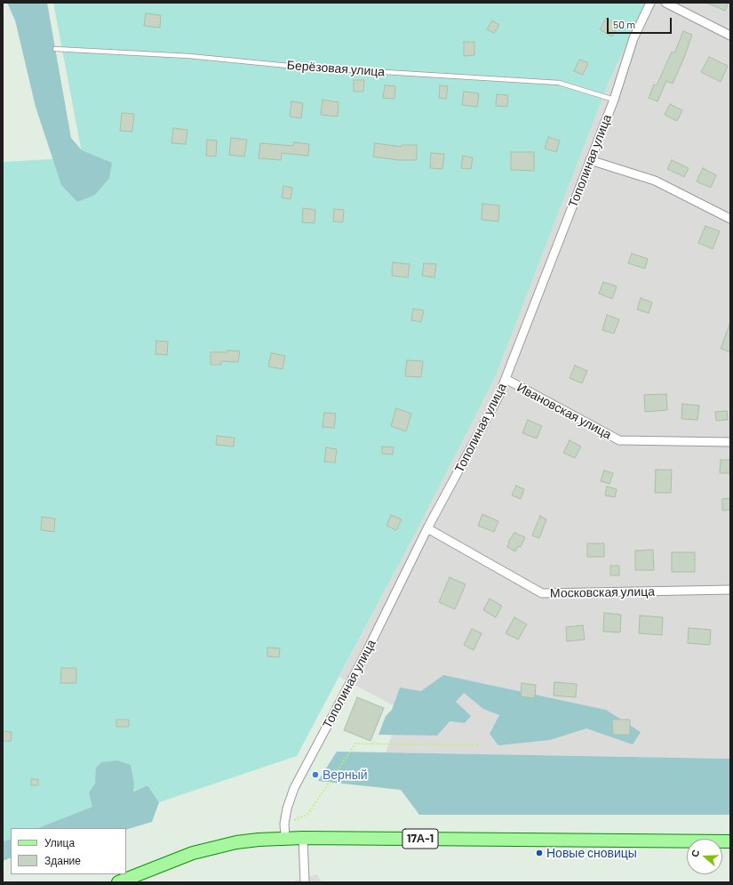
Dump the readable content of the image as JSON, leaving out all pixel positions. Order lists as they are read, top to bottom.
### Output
{
  "streets": {
    "main road": ["17А-1"],
    "street": ["Тополиная улица", "Ивановская улица", "Московская улица"],
    "lane": ["Берёзовая улица"]
  },
  "crossings": [
    ["Берёзовая улица", "Тополиная улица"],
    ["Тополиная улица", "Ивановская улица"],
    ["Тополиная улица", "Московская улица"],
    ["Тополиная улица", "17А-1"]
  ],
  "places": ["Верный", "Новые сновицы"],
  "legend": ["Улица", "Здание"],
  "scale_bar": "50 m",
  "north": "left"
}
